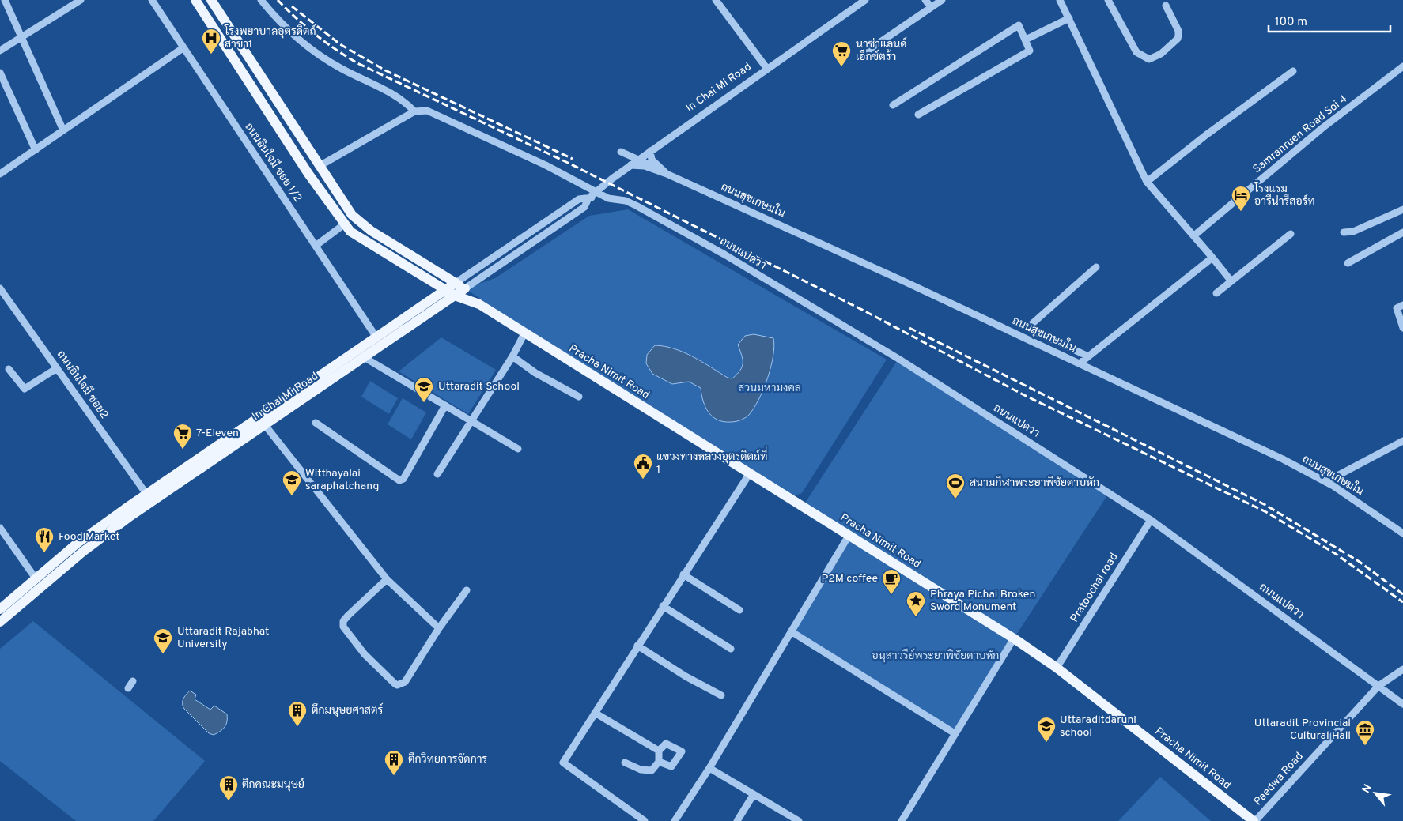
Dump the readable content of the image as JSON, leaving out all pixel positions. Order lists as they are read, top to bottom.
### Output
{
  "streets": {
    "main road": ["In Chai Mi Road", "Pracha Nimit Road"],
    "street": [
      "Samranruen Road Soi 4",
      "ถนนอินใจมี ซอย 1/2",
      "ถนนสุขเกษมใน",
      "ถนนแปดวา",
      "ถนนอินใจมี ซอย2",
      "Pratoochai road",
      "Paedwa Road"
    ]
  },
  "crossings": [
    ["In Chai Mi Road", "ถนนอินใจมี ซอย 1/2"],
    ["In Chai Mi Road", "ถนนสุขเกษมใน"],
    ["In Chai Mi Road", "ถนนแปดวา"],
    ["In Chai Mi Road", "Pracha Nimit Road"],
    ["In Chai Mi Road", "ถนนอินใจมี ซอย2"],
    ["ถนนแปดวา", "Pratoochai road"],
    ["ถนนแปดวา", "Paedwa Road"],
    ["Pracha Nimit Road", "Pratoochai road"],
    ["Pracha Nimit Road", "Paedwa Road"]
  ],
  "parks": ["สวนมหามงคล", "อนุสาวรีย์พระยาพิชัยดาบหัก"],
  "places": {
    "hospital": ["โรงพยาบาลอุตรดิตถ์ สาขา1"],
    "supermarket": ["นาซ่าแลนด์ เอ็กซ์ตร้า", "7-Eleven"],
    "hotel": ["โรงแรม อารีน่ารีสอร์ท"],
    "school or university": [
      "Uttaradit School",
      "Witthayalai saraphatchang",
      "Uttaradit Rajabhat University",
      "Uttaraditdaruni school"
    ],
    "public building": ["แขวงทางหลวงอุตรดิตถ์ที่ 1"],
    "sports": ["สนามกีฬาพระยาพิชัยดาบหัก"],
    "restaurant": ["Food Market"],
    "cafe": ["P2M coffee"],
    "place": ["Phraya Pichai Broken Sword Monument"],
    "building": ["ตึกมนุษยศาสตร์", "ตึกวิทยการจัดการ", "ตึกคณะมนุษย์"],
    "museum": ["Uttaradit Provincial Cultural Hall"]
  },
  "scale_bar": "100 m",
  "north": "top left"
}
